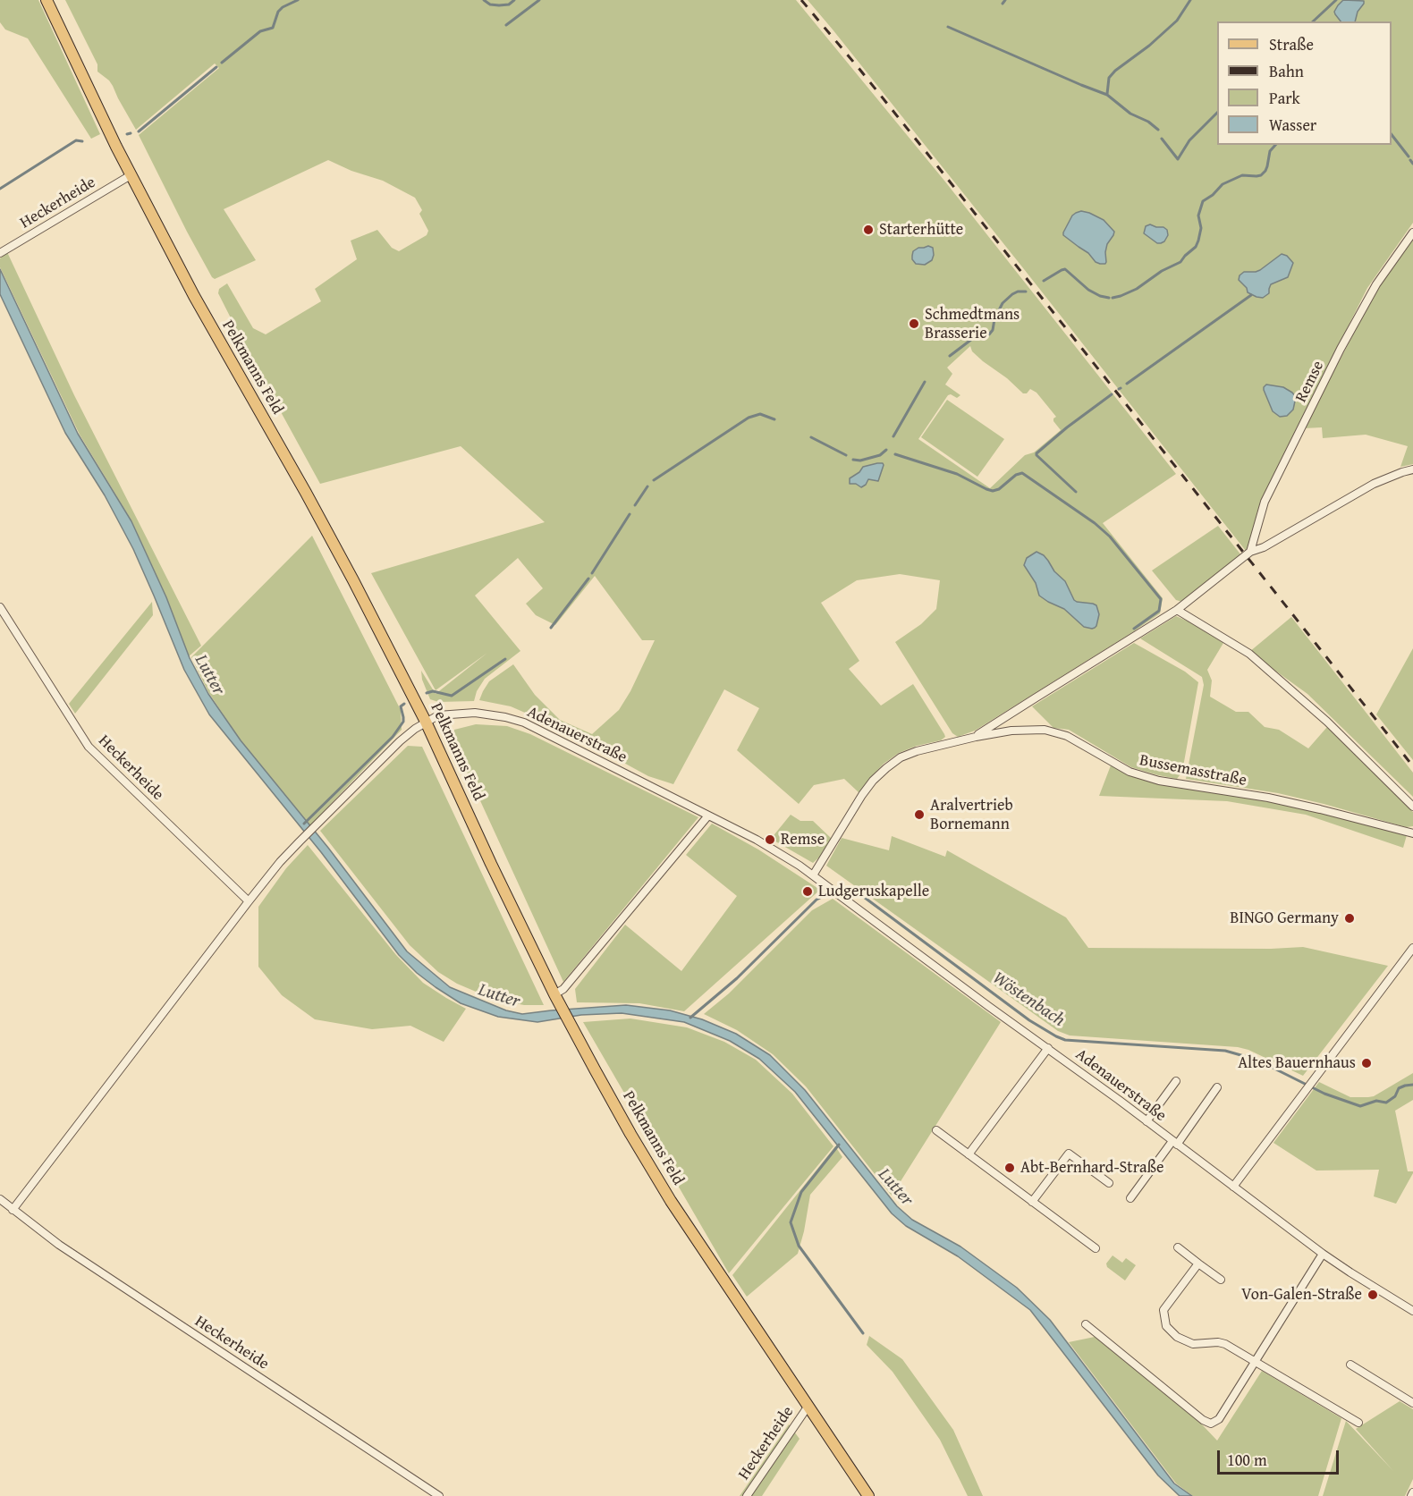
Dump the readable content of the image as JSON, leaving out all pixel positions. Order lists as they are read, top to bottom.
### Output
{
  "streets": {
    "main road": ["Pelkmanns Feld"],
    "street": [
      "Heckerheide",
      "Remse",
      "Adenauerstraße",
      "Bussemasstraße"
    ]
  },
  "crossings": [
    ["Heckerheide", "Pelkmanns Feld"],
    ["Pelkmanns Feld", "Adenauerstraße"],
    ["Adenauerstraße", "Bussemasstraße"]
  ],
  "water": ["Lutter", "Wöstenbach"],
  "places": [
    "Starterhütte",
    "Schmedtmans Brasserie",
    "Aralvertrieb Bornemann",
    "Remse",
    "Ludgeruskapelle",
    "BINGO Germany",
    "Altes Bauernhaus",
    "Abt-Bernhard-Straße",
    "Von-Galen-Straße"
  ],
  "legend": [
    "Straße",
    "Bahn",
    "Park",
    "Wasser"
  ],
  "scale_bar": "100 m"
}
